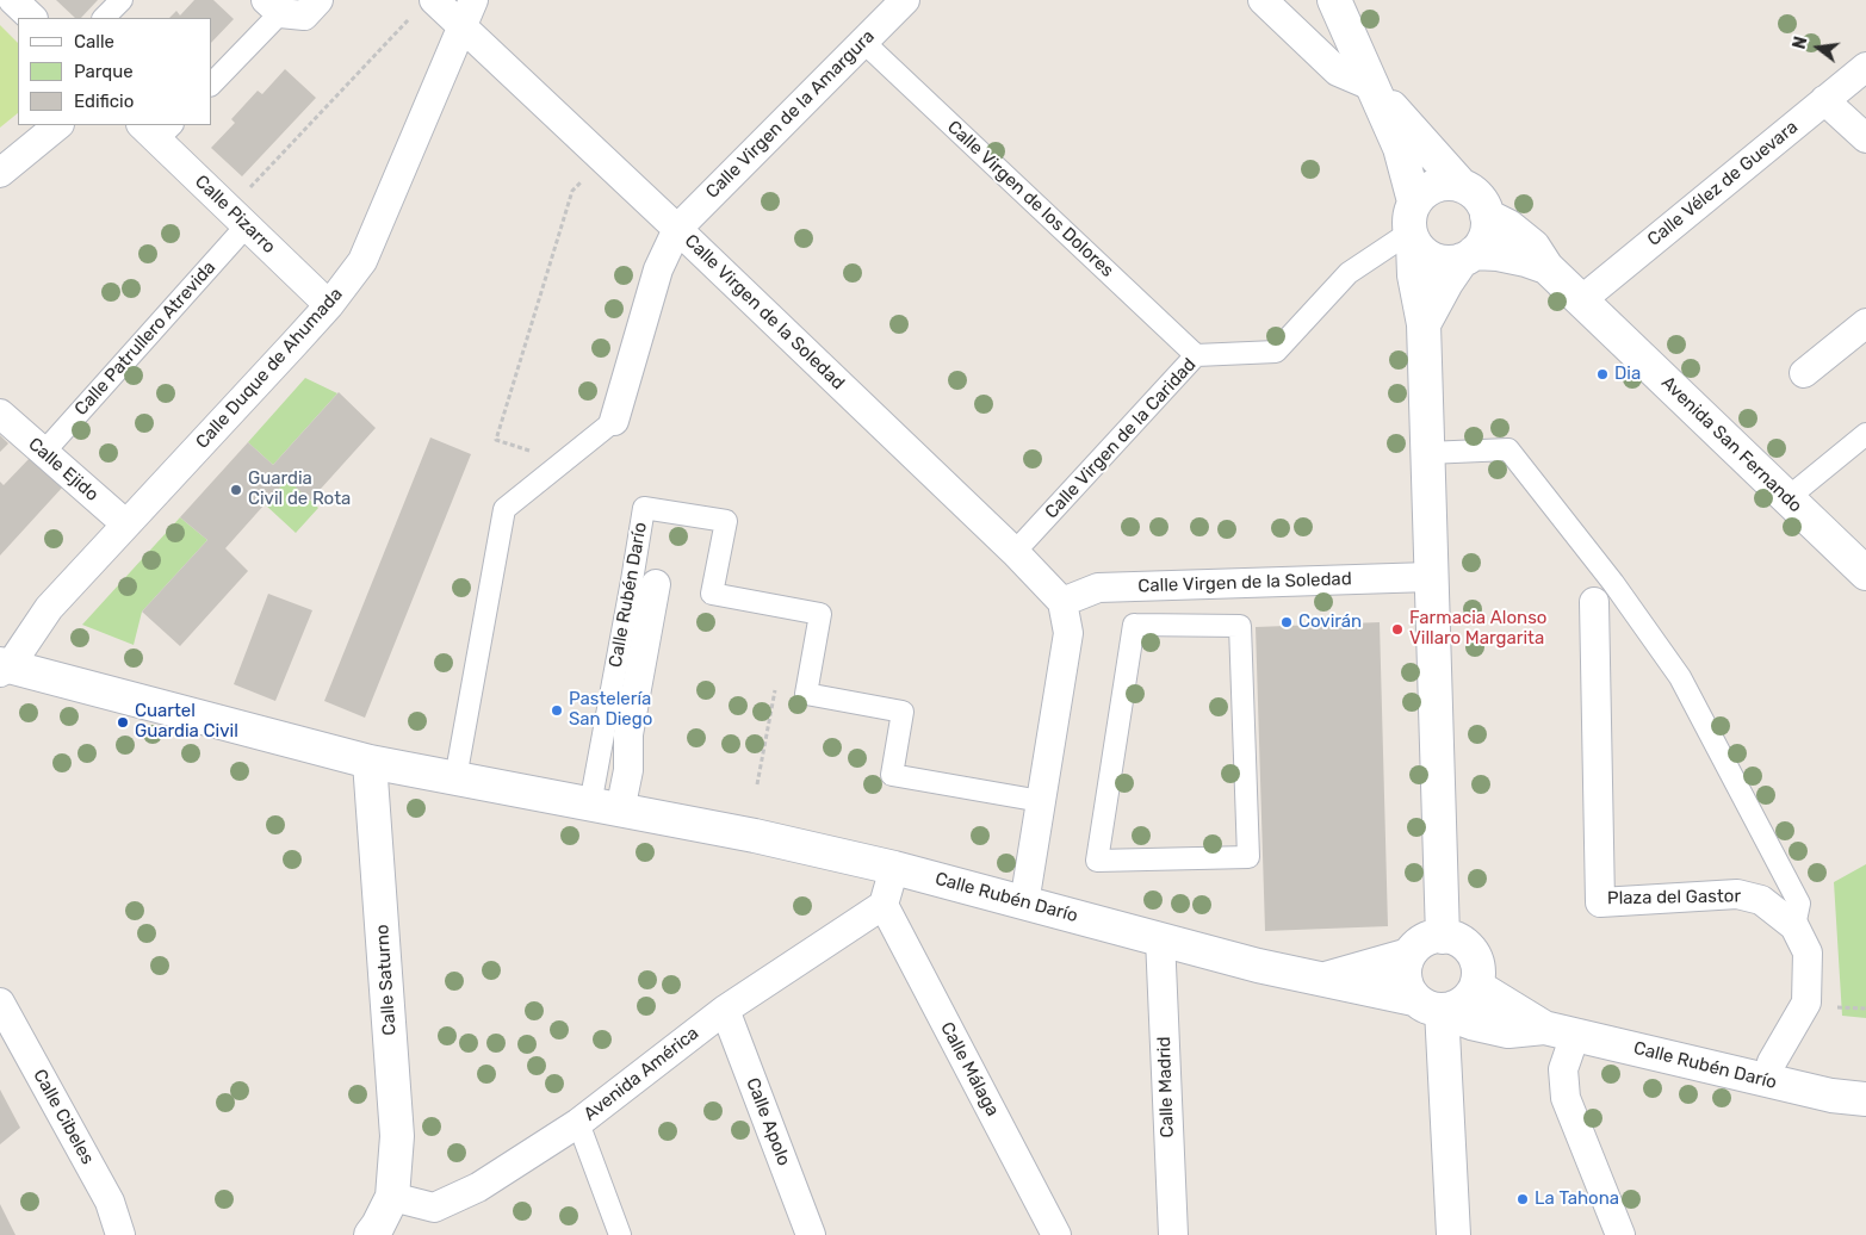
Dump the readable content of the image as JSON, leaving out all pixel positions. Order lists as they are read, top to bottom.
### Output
{
  "streets": {
    "street": [
      "Calle Virgen de la Amargura",
      "Calle Vélez de Guevara",
      "Calle Virgen de los Dolores",
      "Calle Pizarro",
      "Calle Virgen de la Soledad",
      "Calle Patrullero Atrevida",
      "Calle Duque de Ahumada",
      "Calle Virgen de la Caridad",
      "Avenida San Fernando",
      "Calle Ejido",
      "Calle Rubén Darío",
      "Plaza del Gastor",
      "Calle Saturno",
      "Calle Málaga",
      "Avenida América",
      "Calle Madrid",
      "Calle Cibeles",
      "Calle Apolo"
    ]
  },
  "crossings": [
    ["Calle Virgen de la Amargura", "Calle Virgen de los Dolores"],
    ["Calle Virgen de la Amargura", "Calle Virgen de la Soledad"],
    ["Calle Vélez de Guevara", "Avenida San Fernando"],
    ["Calle Virgen de los Dolores", "Calle Virgen de la Caridad"],
    ["Calle Pizarro", "Calle Patrullero Atrevida"],
    ["Calle Pizarro", "Calle Duque de Ahumada"],
    ["Calle Virgen de la Soledad", "Calle Duque de Ahumada"],
    ["Calle Virgen de la Soledad", "Calle Virgen de la Caridad"],
    ["Calle Patrullero Atrevida", "Calle Ejido"],
    ["Calle Duque de Ahumada", "Calle Ejido"],
    ["Calle Duque de Ahumada", "Calle Rubén Darío"],
    ["Calle Virgen de la Caridad", "Avenida San Fernando"],
    ["Calle Rubén Darío", "Plaza del Gastor"],
    ["Calle Rubén Darío", "Calle Saturno"],
    ["Calle Rubén Darío", "Calle Madrid"],
    ["Calle Saturno", "Avenida América"],
    ["Calle Málaga", "Avenida América"],
    ["Avenida América", "Calle Apolo"]
  ],
  "places": [
    "Dia",
    "Guardia Civil de Rota",
    "Covirán",
    "Farmacia Alonso Villaro Margarita",
    "Pastelería San Diego",
    "Cuartel Guardia Civil",
    "La Tahona"
  ],
  "legend": ["Calle", "Parque", "Edificio"],
  "north": "left"
}
